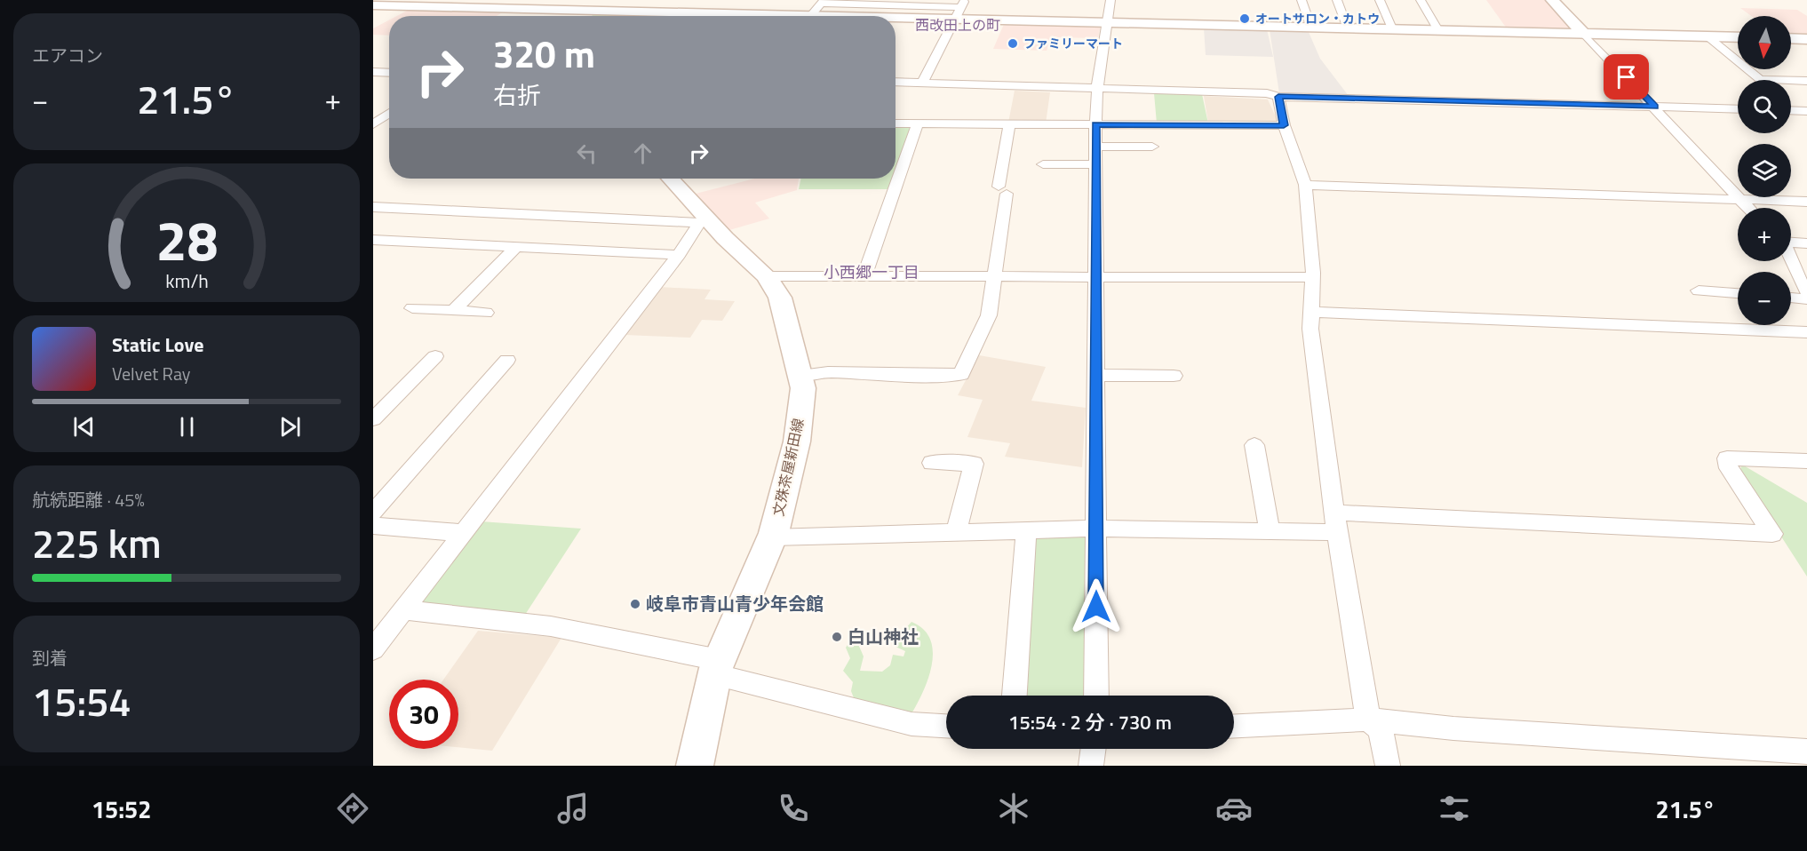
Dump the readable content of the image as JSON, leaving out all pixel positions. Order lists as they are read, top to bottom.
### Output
{
  "streets": {
    "street": ["文殊茶屋新田線"]
  },
  "districts": ["西改田上の町", "小西郷一丁目"],
  "places": [
    "オートサロン・カトウ",
    "ファミリーマート",
    "岐阜市青山青少年会館",
    "白山神社"
  ],
  "north": "bottom",
  "page": {
    "tile": [
      "エアコン",
      ["航続距離 · 45%", "225 km"],
      ["到着", "15:54"]
    ],
    "map_buttons": ["+", "−"],
    "turn": ["320 m", "右折"],
    "heat": ["−", "21.5°", "+"],
    "song": ["Static Love", "Velvet Ray"],
    "limit": "30",
    "trip": "15:54 · 2 分 · 730 m",
    "tabs": ["15:52", "21.5°"],
    "gauge": ["28", "km/h"]
  }
}
